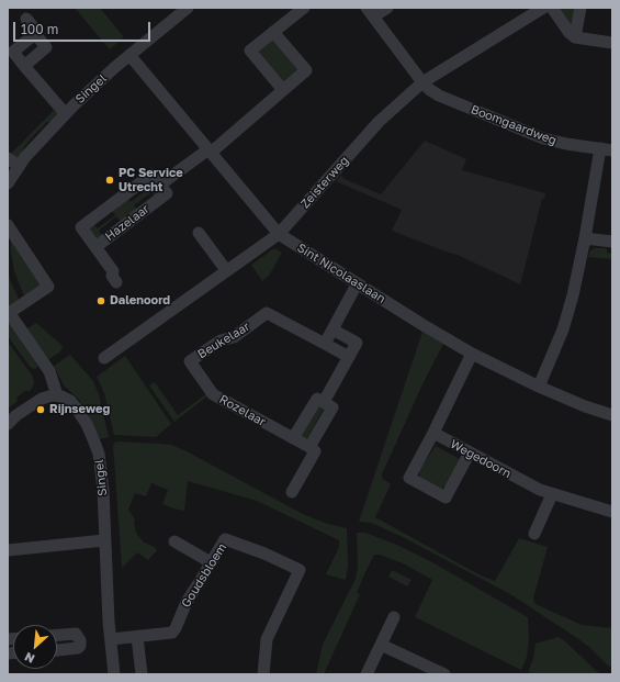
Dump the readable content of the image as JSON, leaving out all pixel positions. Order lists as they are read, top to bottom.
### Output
{
  "streets": {
    "street": [
      "Singel",
      "Boomgaardweg",
      "Zeisterweg",
      "Hazelaar",
      "Sint Nicolaaslaan",
      "Beukelaar",
      "Rozelaar",
      "Wegedoorn",
      "Goudsbloem"
    ]
  },
  "crossings": [
    ["Singel", "Sint Nicolaaslaan"],
    ["Singel", "Goudsbloem"],
    ["Boomgaardweg", "Zeisterweg"],
    ["Zeisterweg", "Sint Nicolaaslaan"],
    ["Beukelaar", "Rozelaar"]
  ],
  "places": ["PC Service Utrecht", "Dalenoord", "Rijnseweg"],
  "scale_bar": "100 m",
  "north": "bottom left"
}
